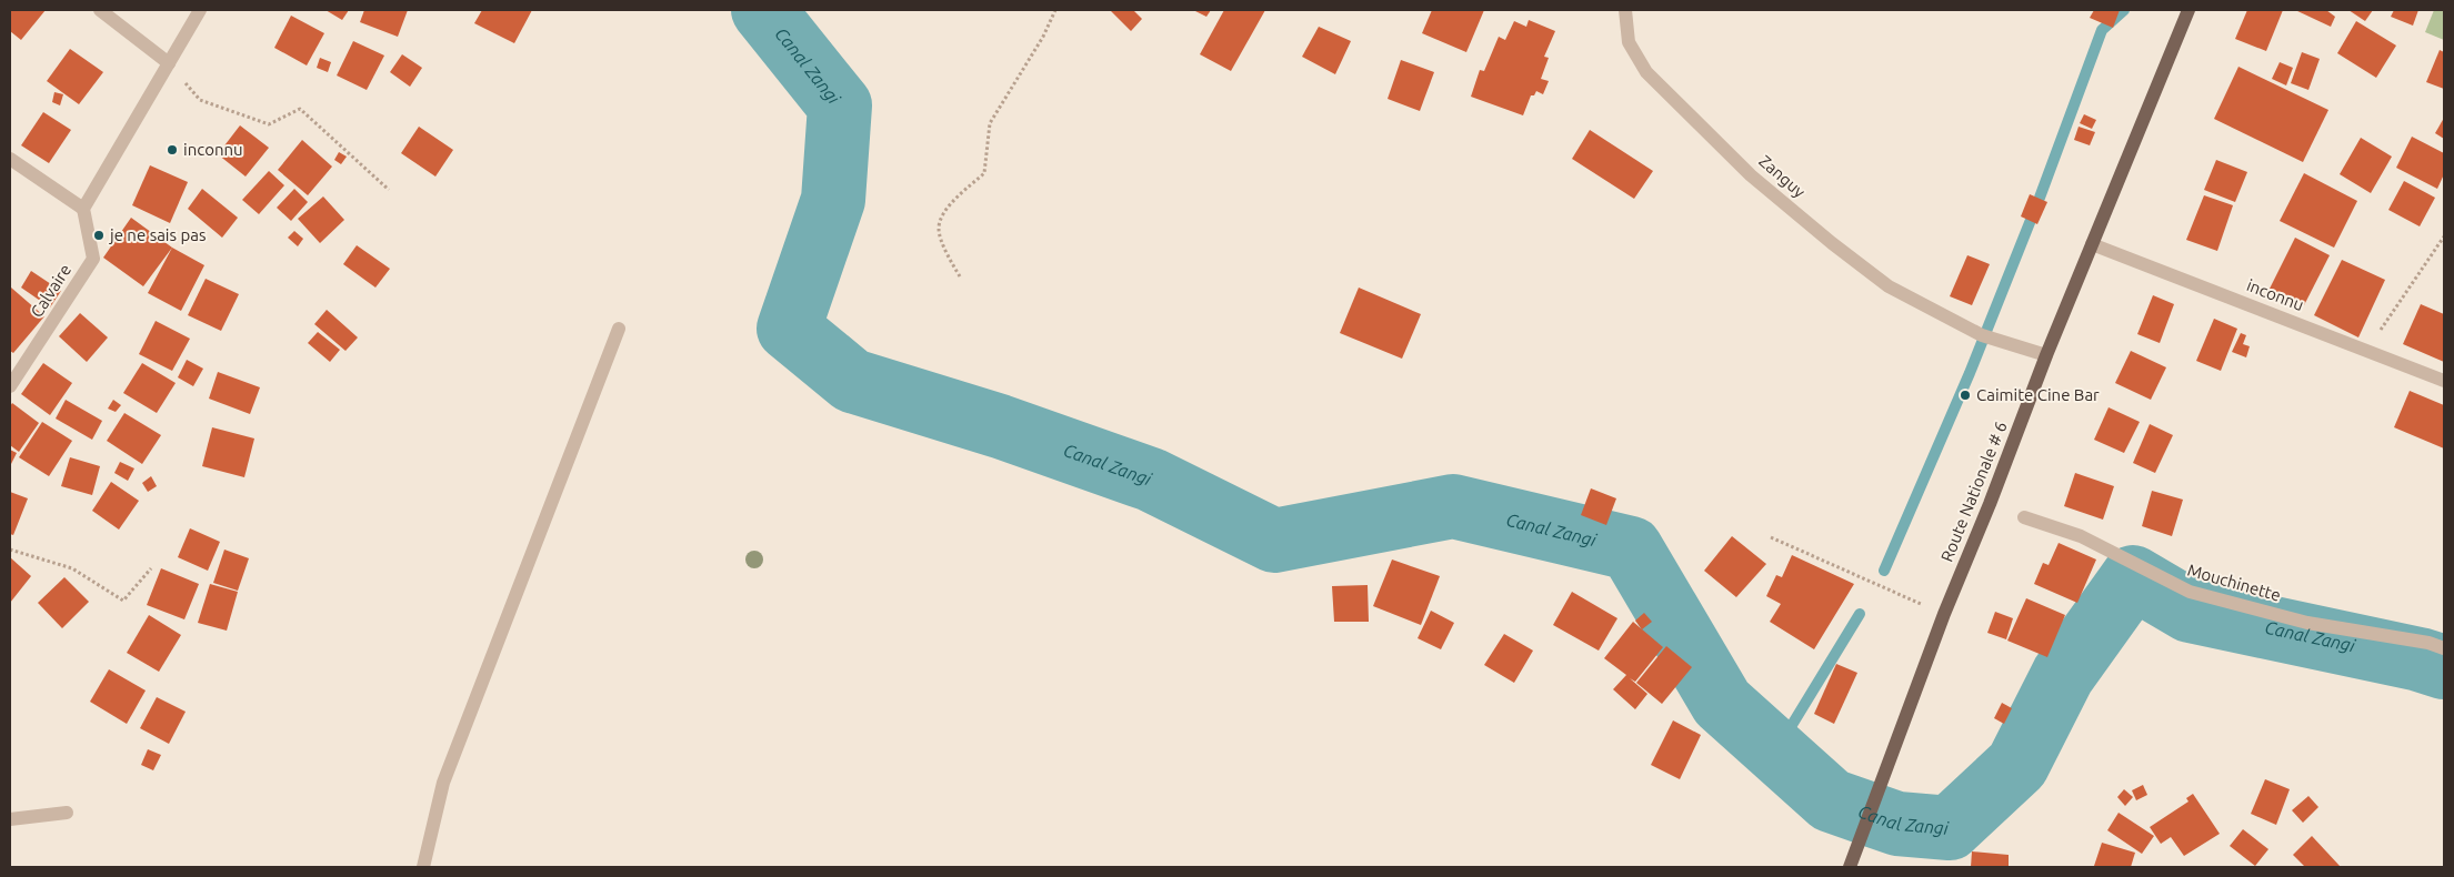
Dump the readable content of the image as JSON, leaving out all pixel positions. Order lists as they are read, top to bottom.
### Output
{
  "streets": {
    "main road": ["Route Nationale # 6"],
    "street": [
      "Zanguy",
      "Calvaire",
      "inconnu",
      "Mouchinette"
    ]
  },
  "crossings": [
    ["Zanguy", "Route Nationale # 6"],
    ["inconnu", "Route Nationale # 6"]
  ],
  "water": ["Canal Zangi"],
  "places": ["inconnu", "je ne sais pas", "Caimite Cine Bar"]
}
